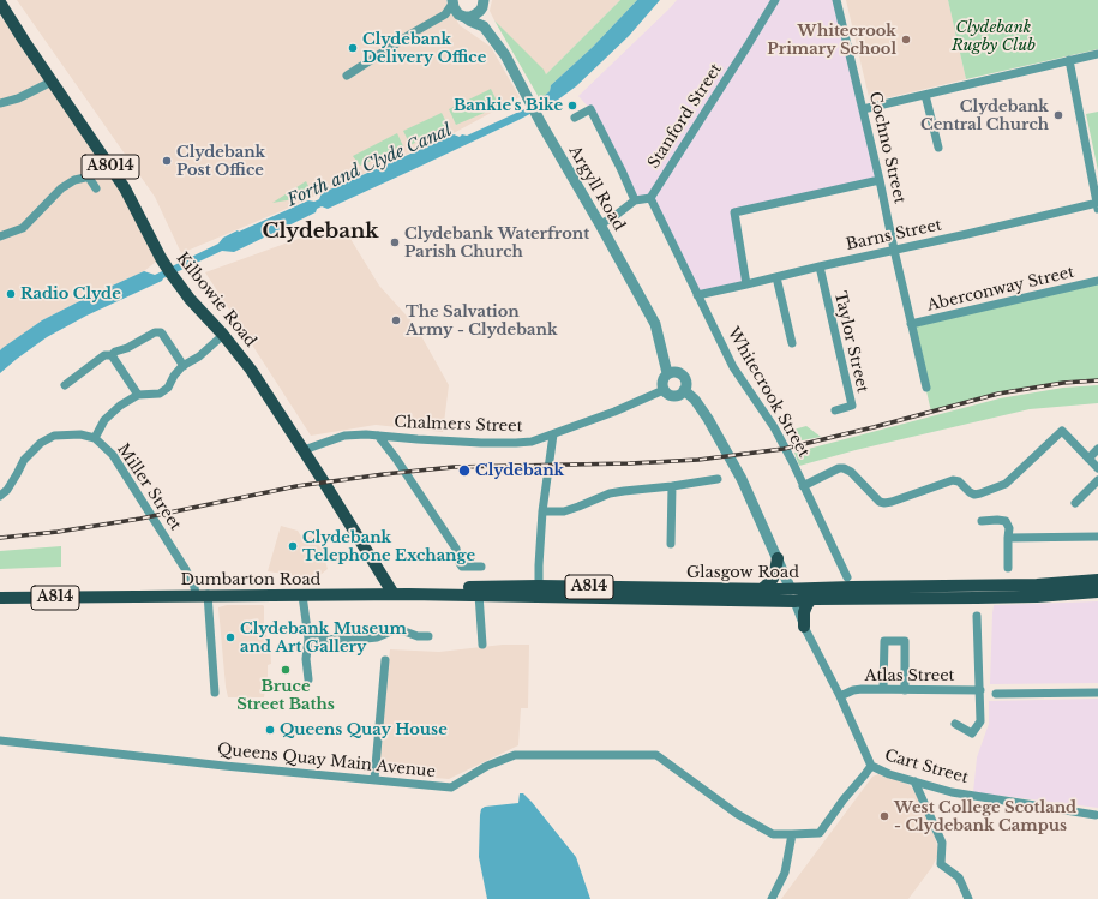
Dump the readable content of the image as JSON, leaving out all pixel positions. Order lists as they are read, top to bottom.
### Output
{
  "streets": {
    "main road": [
      "A8014",
      "Kilbowie Road",
      "Glasgow Road",
      "Dumbarton Road",
      "A814"
    ],
    "street": [
      "Stanford Street",
      "Cochno Street",
      "Argyll Road",
      "Barns Street",
      "Aberconway Street",
      "Taylor Street",
      "Whitecrook Street",
      "Chalmers Street",
      "Miller Street",
      "Atlas Street",
      "Queens Quay Main Avenue",
      "Cart Street"
    ]
  },
  "crossings": [
    ["Stanford Street", "Whitecrook Street"],
    ["Cochno Street", "Barns Street"],
    ["Cochno Street", "Aberconway Street"],
    ["Argyll Road", "Chalmers Street"],
    ["Barns Street", "Taylor Street"],
    ["Barns Street", "Whitecrook Street"],
    ["Kilbowie Road", "Chalmers Street"],
    ["Kilbowie Road", "Glasgow Road"],
    ["Kilbowie Road", "Dumbarton Road"],
    ["Miller Street", "Dumbarton Road"],
    ["Glasgow Road", "Dumbarton Road"],
    ["Glasgow Road", "Cart Street"],
    ["Atlas Street", "Cart Street"],
    ["Queens Quay Main Avenue", "Cart Street"]
  ],
  "districts": ["Clydebank"],
  "water": ["Forth and Clyde Canal"],
  "parks": ["Clydebank Rugby Club"],
  "places": [
    "Whitecrook Primary School",
    "Clydebank Delivery Office",
    "Bankie's Bike",
    "Clydebank Central Church",
    "Clydebank Post Office",
    "Clydebank Waterfront Parish Church",
    "Radio Clyde",
    "The Salvation Army - Clydebank",
    "Clydebank",
    "Clydebank Telephone Exchange",
    "Clydebank Museum and Art Gallery",
    "Bruce Street Baths",
    "Queens Quay House",
    "West College Scotland - Clydebank Campus"
  ]
}
